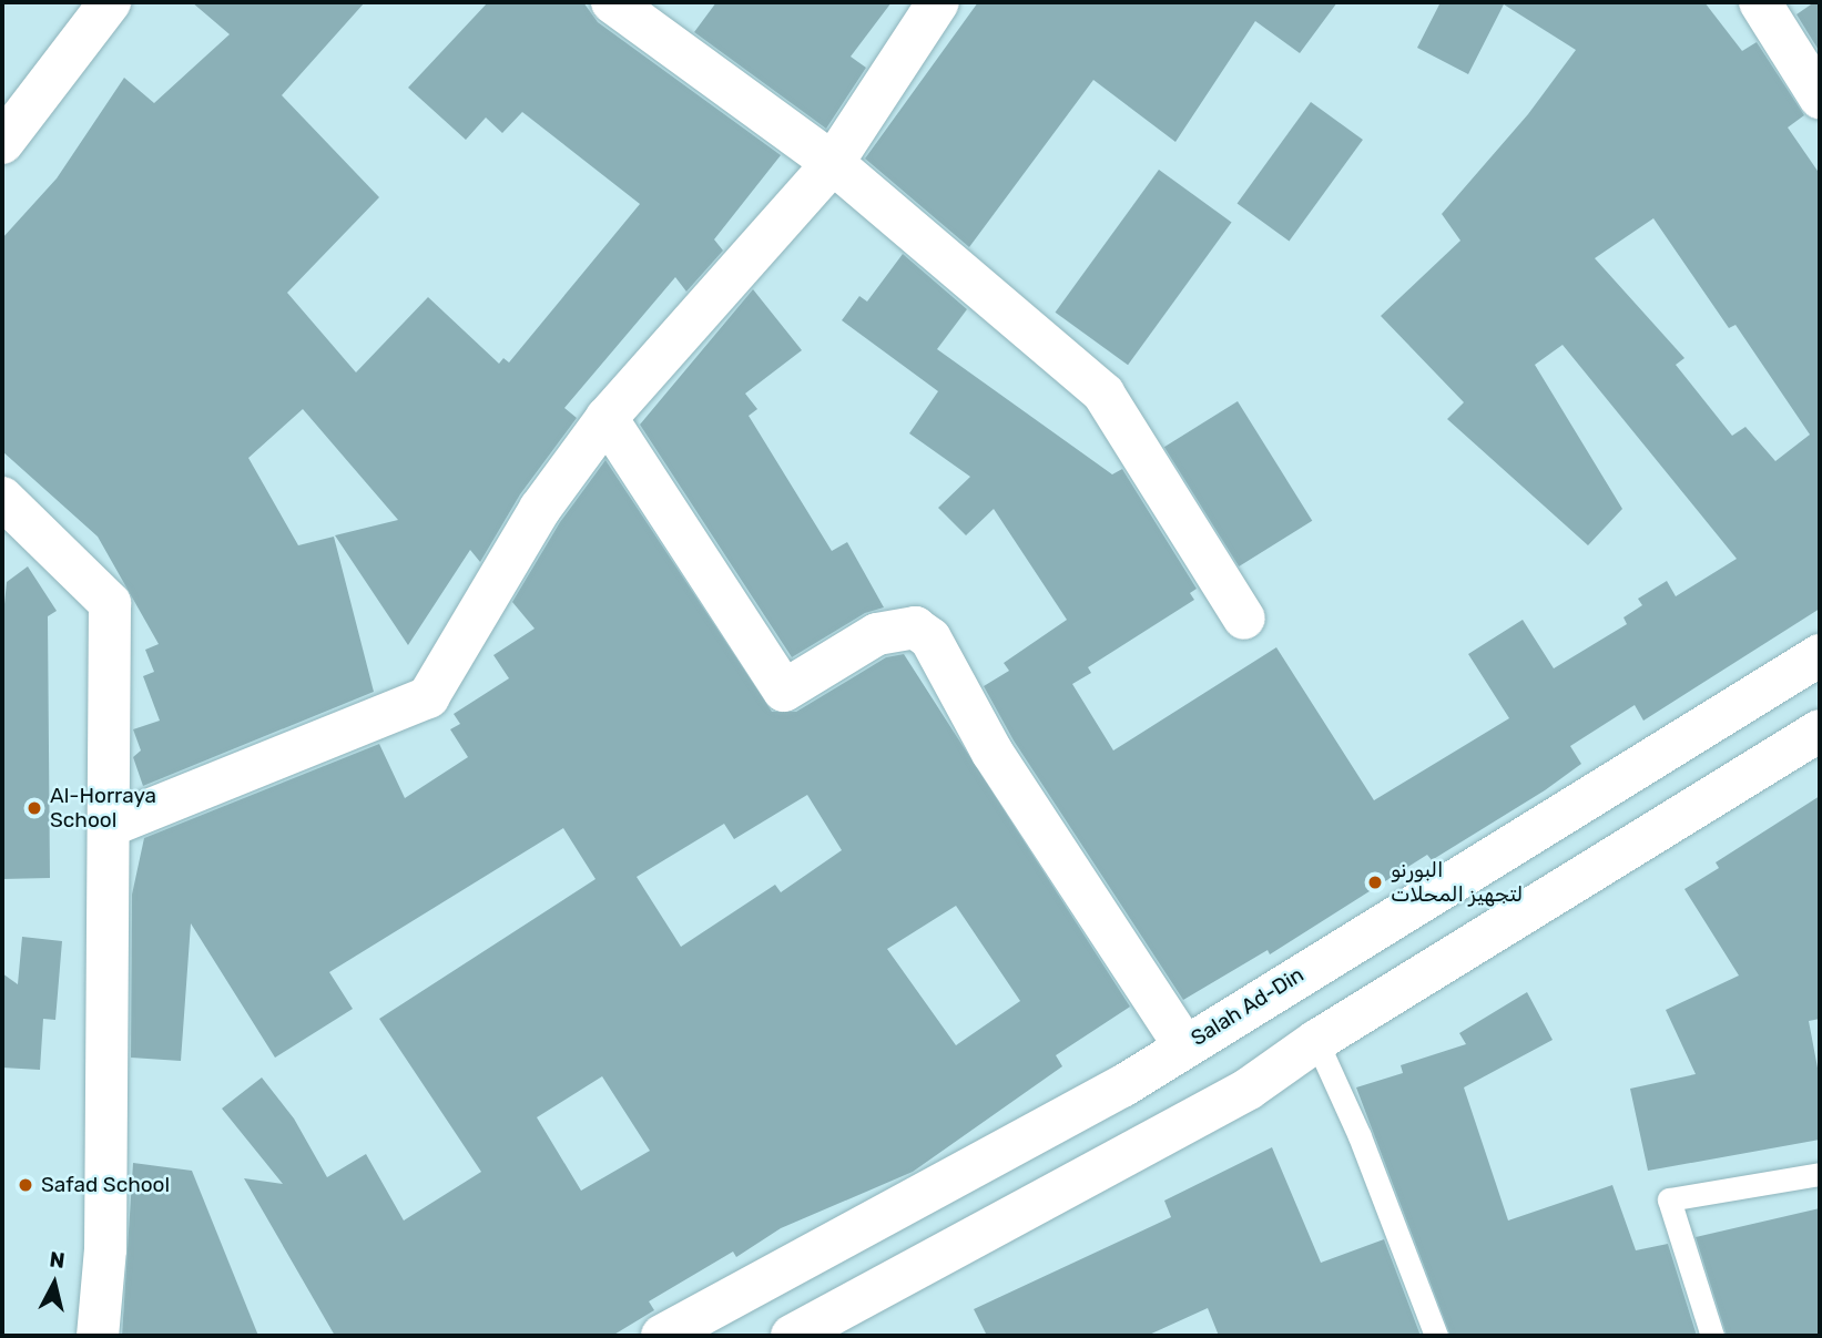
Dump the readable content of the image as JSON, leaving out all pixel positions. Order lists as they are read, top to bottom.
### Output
{
  "streets": {
    "main road": ["Salah Ad-Din"]
  },
  "places": ["Al-Horraya School", "البورنو لتجهيز المحلات", "Safad School"],
  "north": "top"
}
